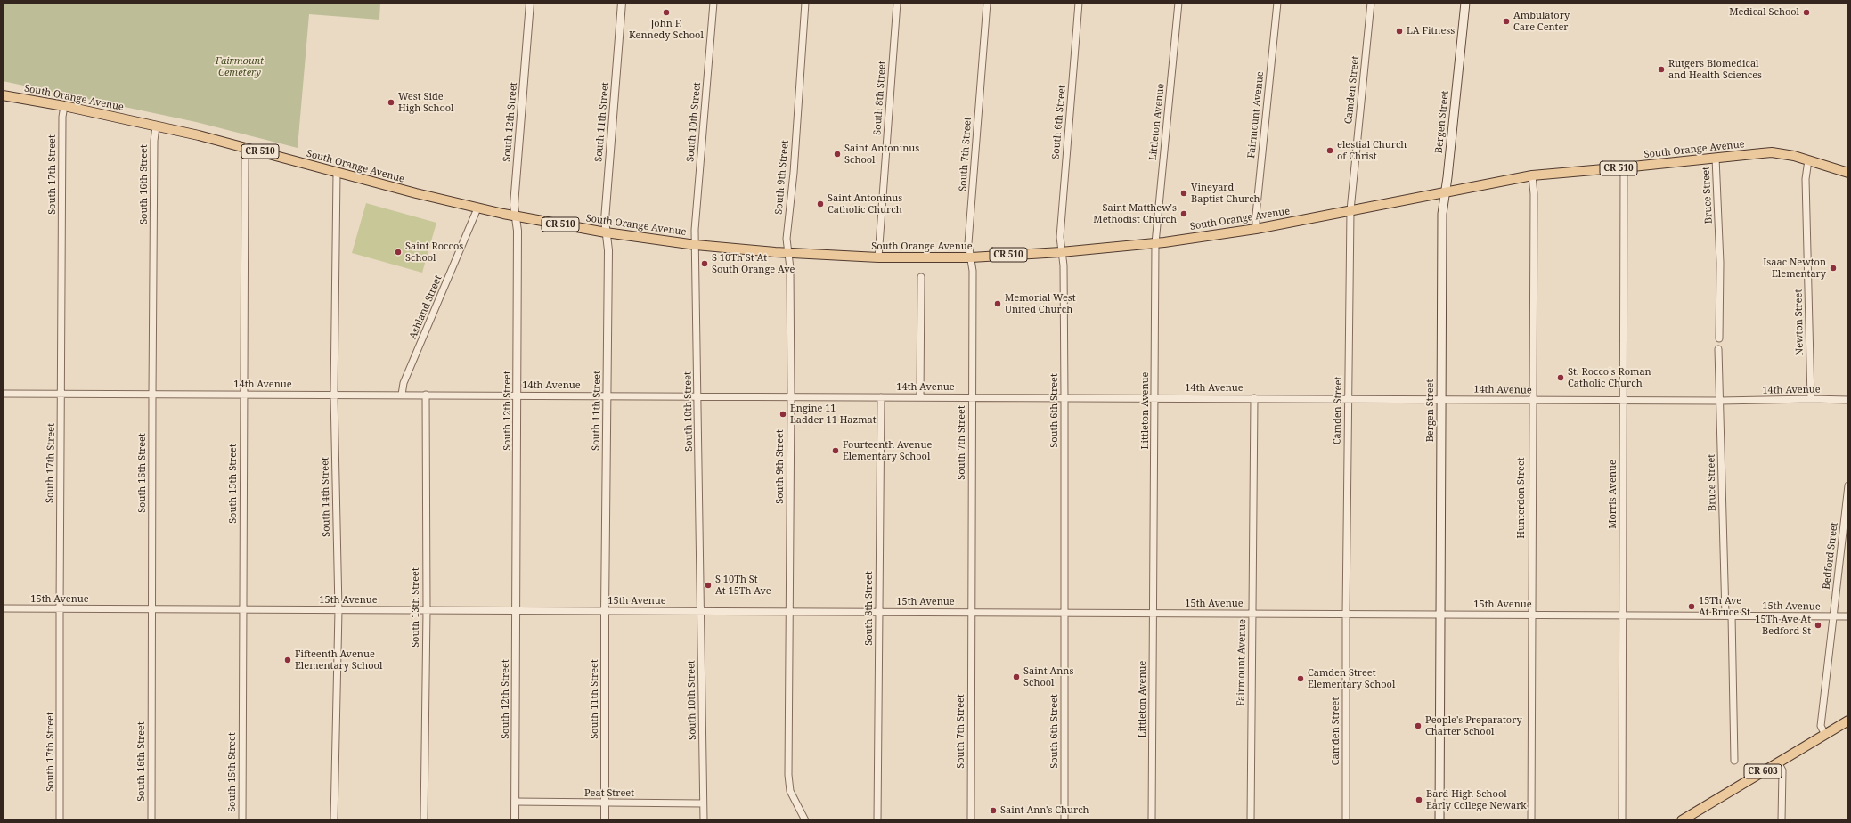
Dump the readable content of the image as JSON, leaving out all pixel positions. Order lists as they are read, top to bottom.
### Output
{
  "streets": {
    "main road": [
      "South Orange Avenue",
      "Bergen Street",
      "CR 510",
      "CR 603"
    ],
    "street": [
      "Camden Street",
      "South 8th Street",
      "Fairmount Avenue",
      "South 12th Street",
      "South 11th Street",
      "South 10th Street",
      "South 6th Street",
      "Littleton Avenue",
      "South 7th Street",
      "South 17th Street",
      "South 9th Street",
      "South 16th Street",
      "Bruce Street",
      "Ashland Street",
      "Newton Street",
      "14th Avenue",
      "South 15th Street",
      "Morris Avenue",
      "South 14th Street",
      "Hunterdon Street",
      "Bedford Street",
      "15th Avenue",
      "South 13th Street",
      "Peat Street"
    ]
  },
  "crossings": [
    ["Camden Street", "South Orange Avenue"],
    ["Camden Street", "14th Avenue"],
    ["Camden Street", "15th Avenue"],
    ["South Orange Avenue", "South 8th Street"],
    ["South Orange Avenue", "Fairmount Avenue"],
    ["South Orange Avenue", "South 12th Street"],
    ["South Orange Avenue", "South 11th Street"],
    ["South Orange Avenue", "South 10th Street"],
    ["South Orange Avenue", "South 6th Street"],
    ["South Orange Avenue", "Littleton Avenue"],
    ["South Orange Avenue", "Bergen Street"],
    ["South Orange Avenue", "South 7th Street"],
    ["South Orange Avenue", "South 17th Street"],
    ["South Orange Avenue", "South 9th Street"],
    ["South Orange Avenue", "South 16th Street"],
    ["South Orange Avenue", "Bruce Street"],
    ["South Orange Avenue", "Ashland Street"],
    ["South Orange Avenue", "Newton Street"],
    ["South Orange Avenue", "South 15th Street"],
    ["South Orange Avenue", "Morris Avenue"],
    ["South Orange Avenue", "South 14th Street"],
    ["South Orange Avenue", "Hunterdon Street"],
    ["South 8th Street", "14th Avenue"],
    ["South 8th Street", "15th Avenue"],
    ["Fairmount Avenue", "14th Avenue"],
    ["Fairmount Avenue", "15th Avenue"],
    ["South 12th Street", "14th Avenue"],
    ["South 12th Street", "15th Avenue"],
    ["South 12th Street", "Peat Street"],
    ["South 11th Street", "14th Avenue"],
    ["South 11th Street", "15th Avenue"],
    ["South 11th Street", "Peat Street"],
    ["South 10th Street", "14th Avenue"],
    ["South 10th Street", "15th Avenue"],
    ["South 10th Street", "Peat Street"],
    ["South 6th Street", "14th Avenue"],
    ["South 6th Street", "15th Avenue"],
    ["Littleton Avenue", "14th Avenue"],
    ["Littleton Avenue", "15th Avenue"],
    ["Bergen Street", "14th Avenue"],
    ["Bergen Street", "15th Avenue"],
    ["South 7th Street", "14th Avenue"],
    ["South 7th Street", "15th Avenue"],
    ["South 17th Street", "14th Avenue"],
    ["South 17th Street", "15th Avenue"],
    ["South 9th Street", "14th Avenue"],
    ["South 9th Street", "15th Avenue"],
    ["South 16th Street", "14th Avenue"],
    ["South 16th Street", "15th Avenue"],
    ["Bruce Street", "14th Avenue"],
    ["Bruce Street", "15th Avenue"],
    ["Ashland Street", "14th Avenue"],
    ["Newton Street", "14th Avenue"],
    ["14th Avenue", "South 15th Street"],
    ["14th Avenue", "Morris Avenue"],
    ["14th Avenue", "South 14th Street"],
    ["14th Avenue", "Hunterdon Street"],
    ["14th Avenue", "South 13th Street"],
    ["South 15th Street", "15th Avenue"],
    ["Morris Avenue", "15th Avenue"],
    ["South 14th Street", "15th Avenue"],
    ["Hunterdon Street", "15th Avenue"],
    ["Bedford Street", "15th Avenue"],
    ["Bedford Street", "CR 603"],
    ["15th Avenue", "South 13th Street"]
  ],
  "parks": ["Fairmount Cemetery"],
  "places": [
    "John F. Kennedy School",
    "Medical School",
    "Ambulatory Care Center",
    "LA Fitness",
    "Rutgers Biomedical and Health Sciences",
    "West Side High School",
    "elestial Church of Christ",
    "Saint Antoninus School",
    "Vineyard Baptist Church",
    "Saint Antoninus Catholic Church",
    "Saint Matthew's Methodist Church",
    "Saint Roccos School",
    "S 10Th St At South Orange Ave",
    "Isaac Newton Elementary",
    "Memorial West United Church",
    "St. Rocco's Roman Catholic Church",
    "Engine 11 Ladder 11 Hazmat",
    "Fourteenth Avenue Elementary School",
    "S 10Th St At 15Th Ave",
    "15Th Ave At Bruce St",
    "15Th Ave At Bedford St",
    "Fifteenth Avenue Elementary School",
    "Saint Anns School",
    "Camden Street Elementary School",
    "People's Preparatory Charter School",
    "Bard High School Early College Newark",
    "Saint Ann's Church"
  ]
}
